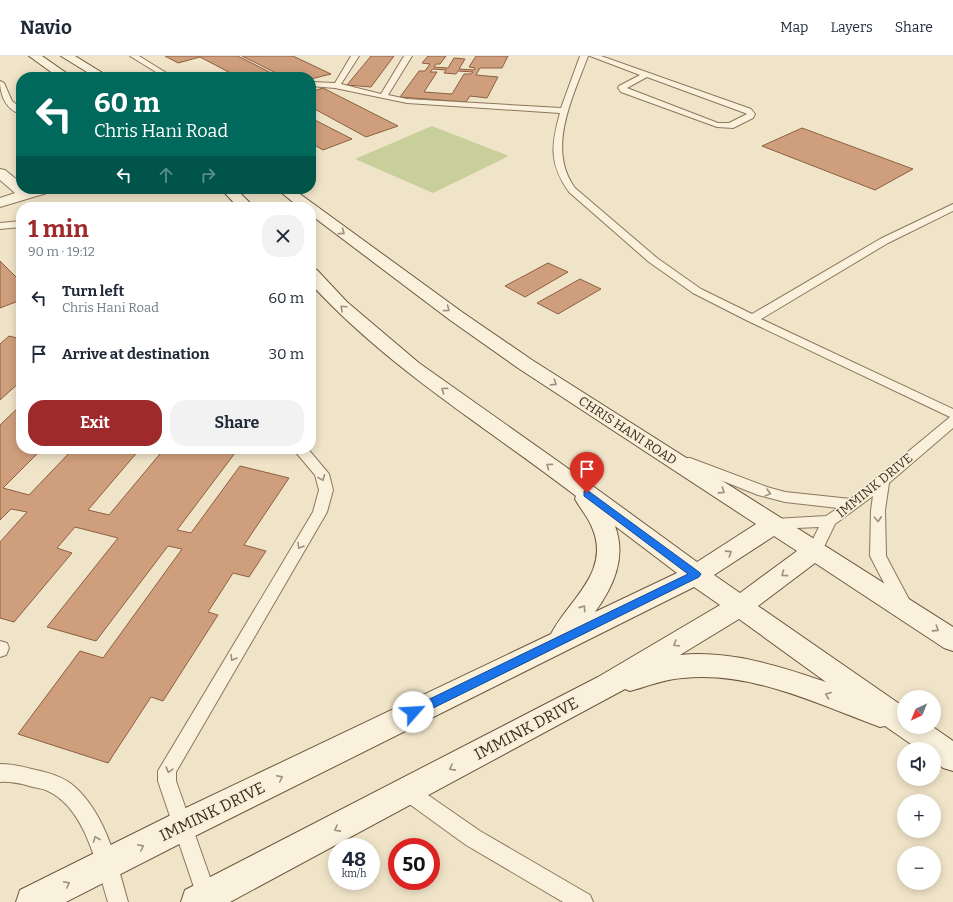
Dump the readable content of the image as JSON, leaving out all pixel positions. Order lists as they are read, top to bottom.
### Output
{
  "streets": {
    "main road": ["CHRIS HANI ROAD", "IMMINK DRIVE"]
  },
  "crossings": [
    ["CHRIS HANI ROAD", "IMMINK DRIVE"]
  ],
  "north": "bottom left",
  "page": {
    "header": "Navio",
    "nav": ["Map", "Layers", "Share"],
    "turn": ["60 m", "Chris Hani Road"],
    "heading": ["1 min", "90 m · 19:12"],
    "list": [
      {
        "name": "Turn left",
        "note": "Chris Hani Road",
        "value": "60 m"
      },
      {
        "name": "Arrive at destination",
        "value": "30 m"
      }
    ],
    "buttons": ["Exit", "Share"],
    "map_buttons": ["+", "−"],
    "speed": "48 km/h",
    "limit": "50"
  }
}
